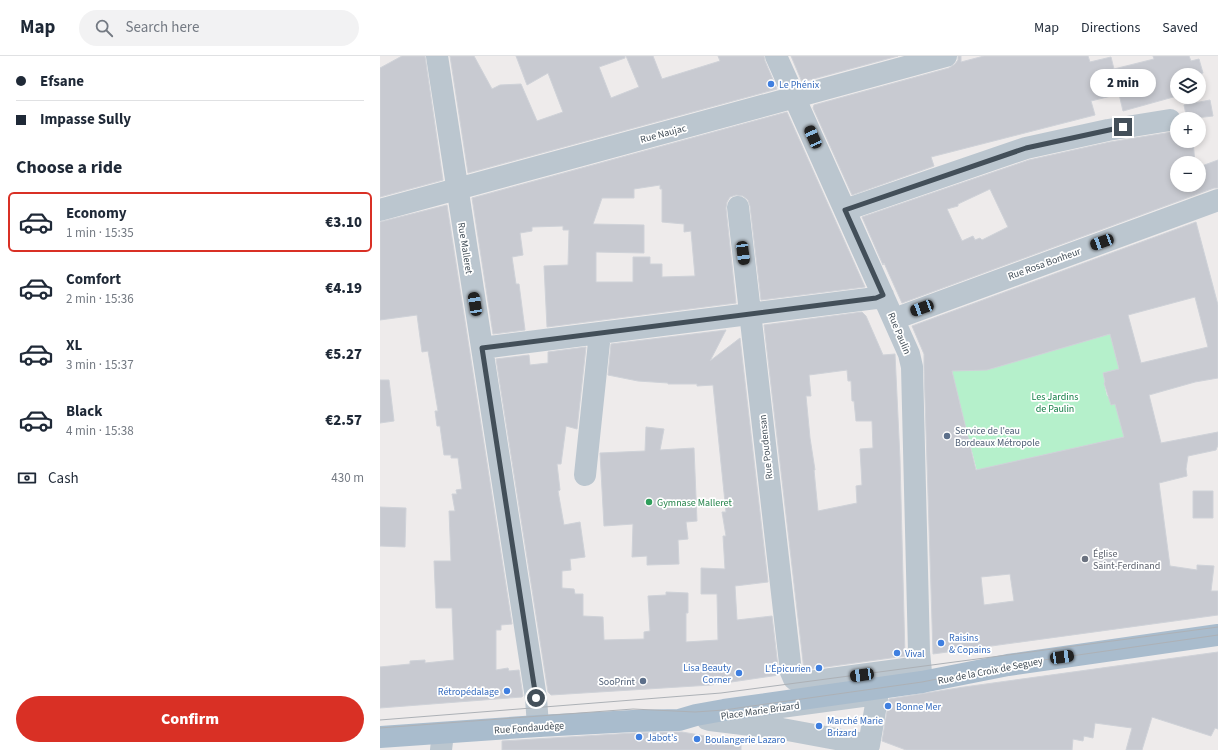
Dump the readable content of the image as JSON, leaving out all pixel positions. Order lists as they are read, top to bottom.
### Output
{
  "streets": {
    "main road": ["Rue de la Croix de Seguey", "Rue Fondaudège"],
    "street": [
      "Rue Naujac",
      "Rue Malleret",
      "Rue Rosa Bonheur",
      "Rue Paulin",
      "Rue Poudensan",
      "Place Marie Brizard"
    ]
  },
  "crossings": [
    ["Rue Naujac", "Rue Malleret"],
    ["Rue Naujac", "Rue Paulin"],
    ["Rue Malleret", "Rue Fondaudège"],
    ["Rue Rosa Bonheur", "Rue Paulin"],
    ["Rue Paulin", "Rue Poudensan"],
    ["Rue Paulin", "Rue de la Croix de Seguey"],
    ["Rue Poudensan", "Rue de la Croix de Seguey"],
    ["Rue de la Croix de Seguey", "Rue Fondaudège"],
    ["Place Marie Brizard", "Rue Fondaudège"]
  ],
  "parks": ["Les Jardins de Paulin"],
  "places": [
    "Le Phénix",
    "Service de l'eau Bordeaux Métropole",
    "Gymnase Malleret",
    "Église Saint-Ferdinand",
    "Raisins & Copains",
    "Vival",
    "L'Épicurien",
    "Lisa Beauty Corner",
    "SooPrint",
    "Rétropédalage",
    "Bonne Mer",
    "Marché Marie Brizard",
    "Jabot's",
    "Boulangerie Lazaro"
  ],
  "page": {
    "header": "Map",
    "search": "Search here",
    "nav": ["Map", "Directions", "Saved"],
    "banner": ["Efsane", "Impasse Sully"],
    "map_buttons": ["+", "−"],
    "bubble": "2 min",
    "heading": "Choose a ride",
    "list": [
      {
        "name": "Economy",
        "note": "1 min · 15:35",
        "value": "€3.10"
      },
      {
        "name": "Comfort",
        "note": "2 min · 15:36",
        "value": "€4.19"
      },
      {
        "name": "XL",
        "note": "3 min · 15:37",
        "value": "€5.27"
      },
      {
        "name": "Black",
        "note": "4 min · 15:38",
        "value": "€2.57"
      }
    ],
    "pay": ["Cash", "430 m"],
    "buttons": "Confirm"
  }
}
